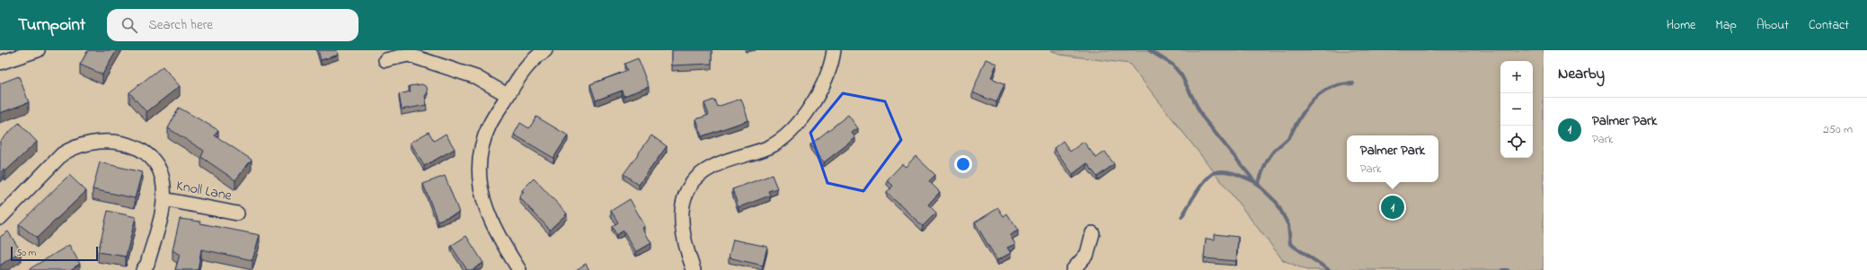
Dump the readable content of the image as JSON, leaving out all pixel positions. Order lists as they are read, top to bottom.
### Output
{
  "streets": {
    "street": ["Knoll Lane"]
  },
  "scale_bar": "50 m",
  "page": {
    "header": "Turnpoint",
    "search": "Search here",
    "nav": [
      "Home",
      "Map",
      "About",
      "Contact"
    ],
    "heading": "Nearby",
    "map_buttons": ["+", "−"],
    "list": [
      {
        "mark": "1",
        "name": "Palmer Park",
        "note": "Park",
        "value": "250 m"
      }
    ],
    "popup": ["Palmer Park", "Park"],
    "pins": "1",
    "scale": "50 m"
  }
}
